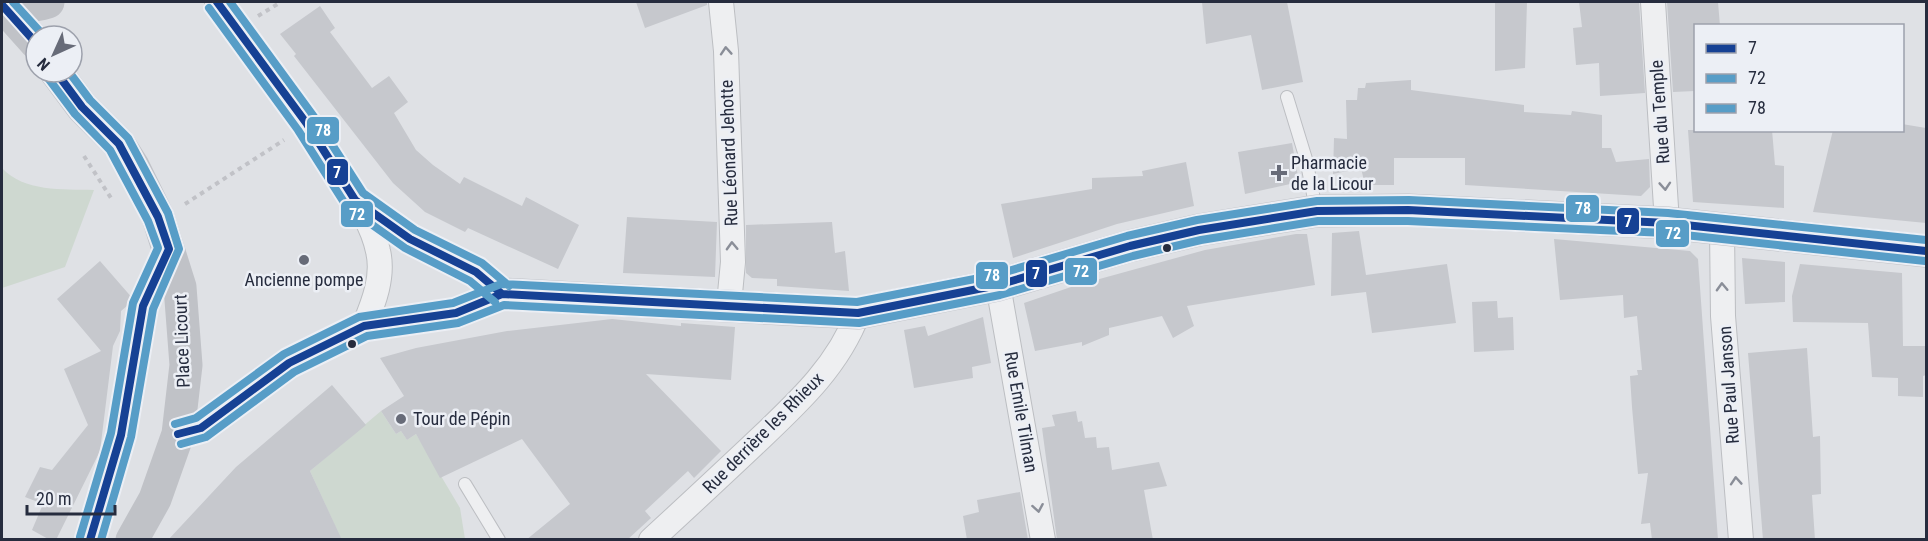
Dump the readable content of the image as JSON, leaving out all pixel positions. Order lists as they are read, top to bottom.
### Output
{
  "streets": {
    "street": [
      "Rue du Temple",
      "Rue Léonard Jehotte",
      "Place Licourt",
      "Rue Paul Janson",
      "Rue Emile Tilman",
      "Rue derrière les Rhieux"
    ]
  },
  "one_way": [
    "Rue du Temple",
    "Rue Léonard Jehotte",
    "Rue Paul Janson",
    "Rue Emile Tilman"
  ],
  "places": {
    "health": ["Pharmacie de la Licour"],
    "other": ["Ancienne pompe", "Tour de Pépin"]
  },
  "lines": ["transit line 7", "transit line 78", "transit line 72"],
  "legend": ["7", "72", "78"],
  "scale_bar": "20 m",
  "north": "bottom left"
}
